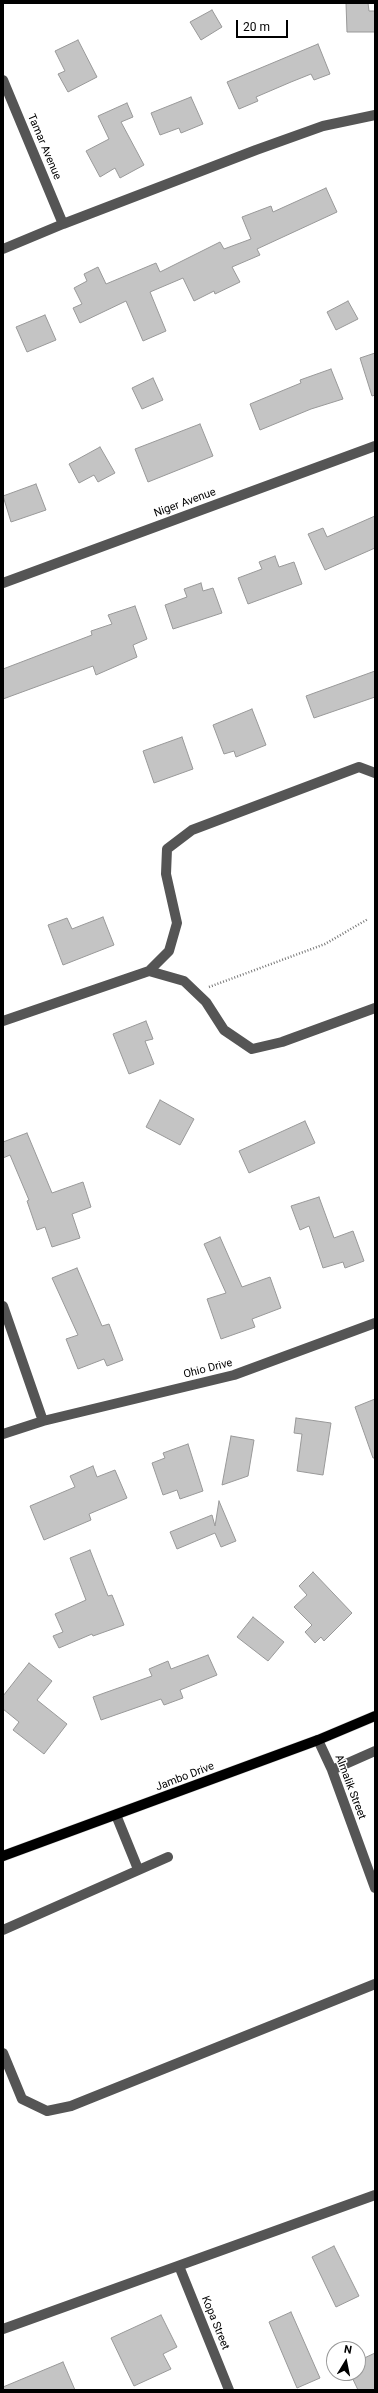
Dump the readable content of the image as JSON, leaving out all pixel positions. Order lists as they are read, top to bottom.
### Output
{
  "streets": {
    "main road": ["Jambo Drive"],
    "street": [
      "Tamar Avenue",
      "Niger Avenue",
      "Ohio Drive",
      "Almalik Street",
      "Kopa Street"
    ]
  },
  "crossings": [
    ["Jambo Drive", "Almalik Street"]
  ],
  "scale_bar": "20 m",
  "north": "top"
}
